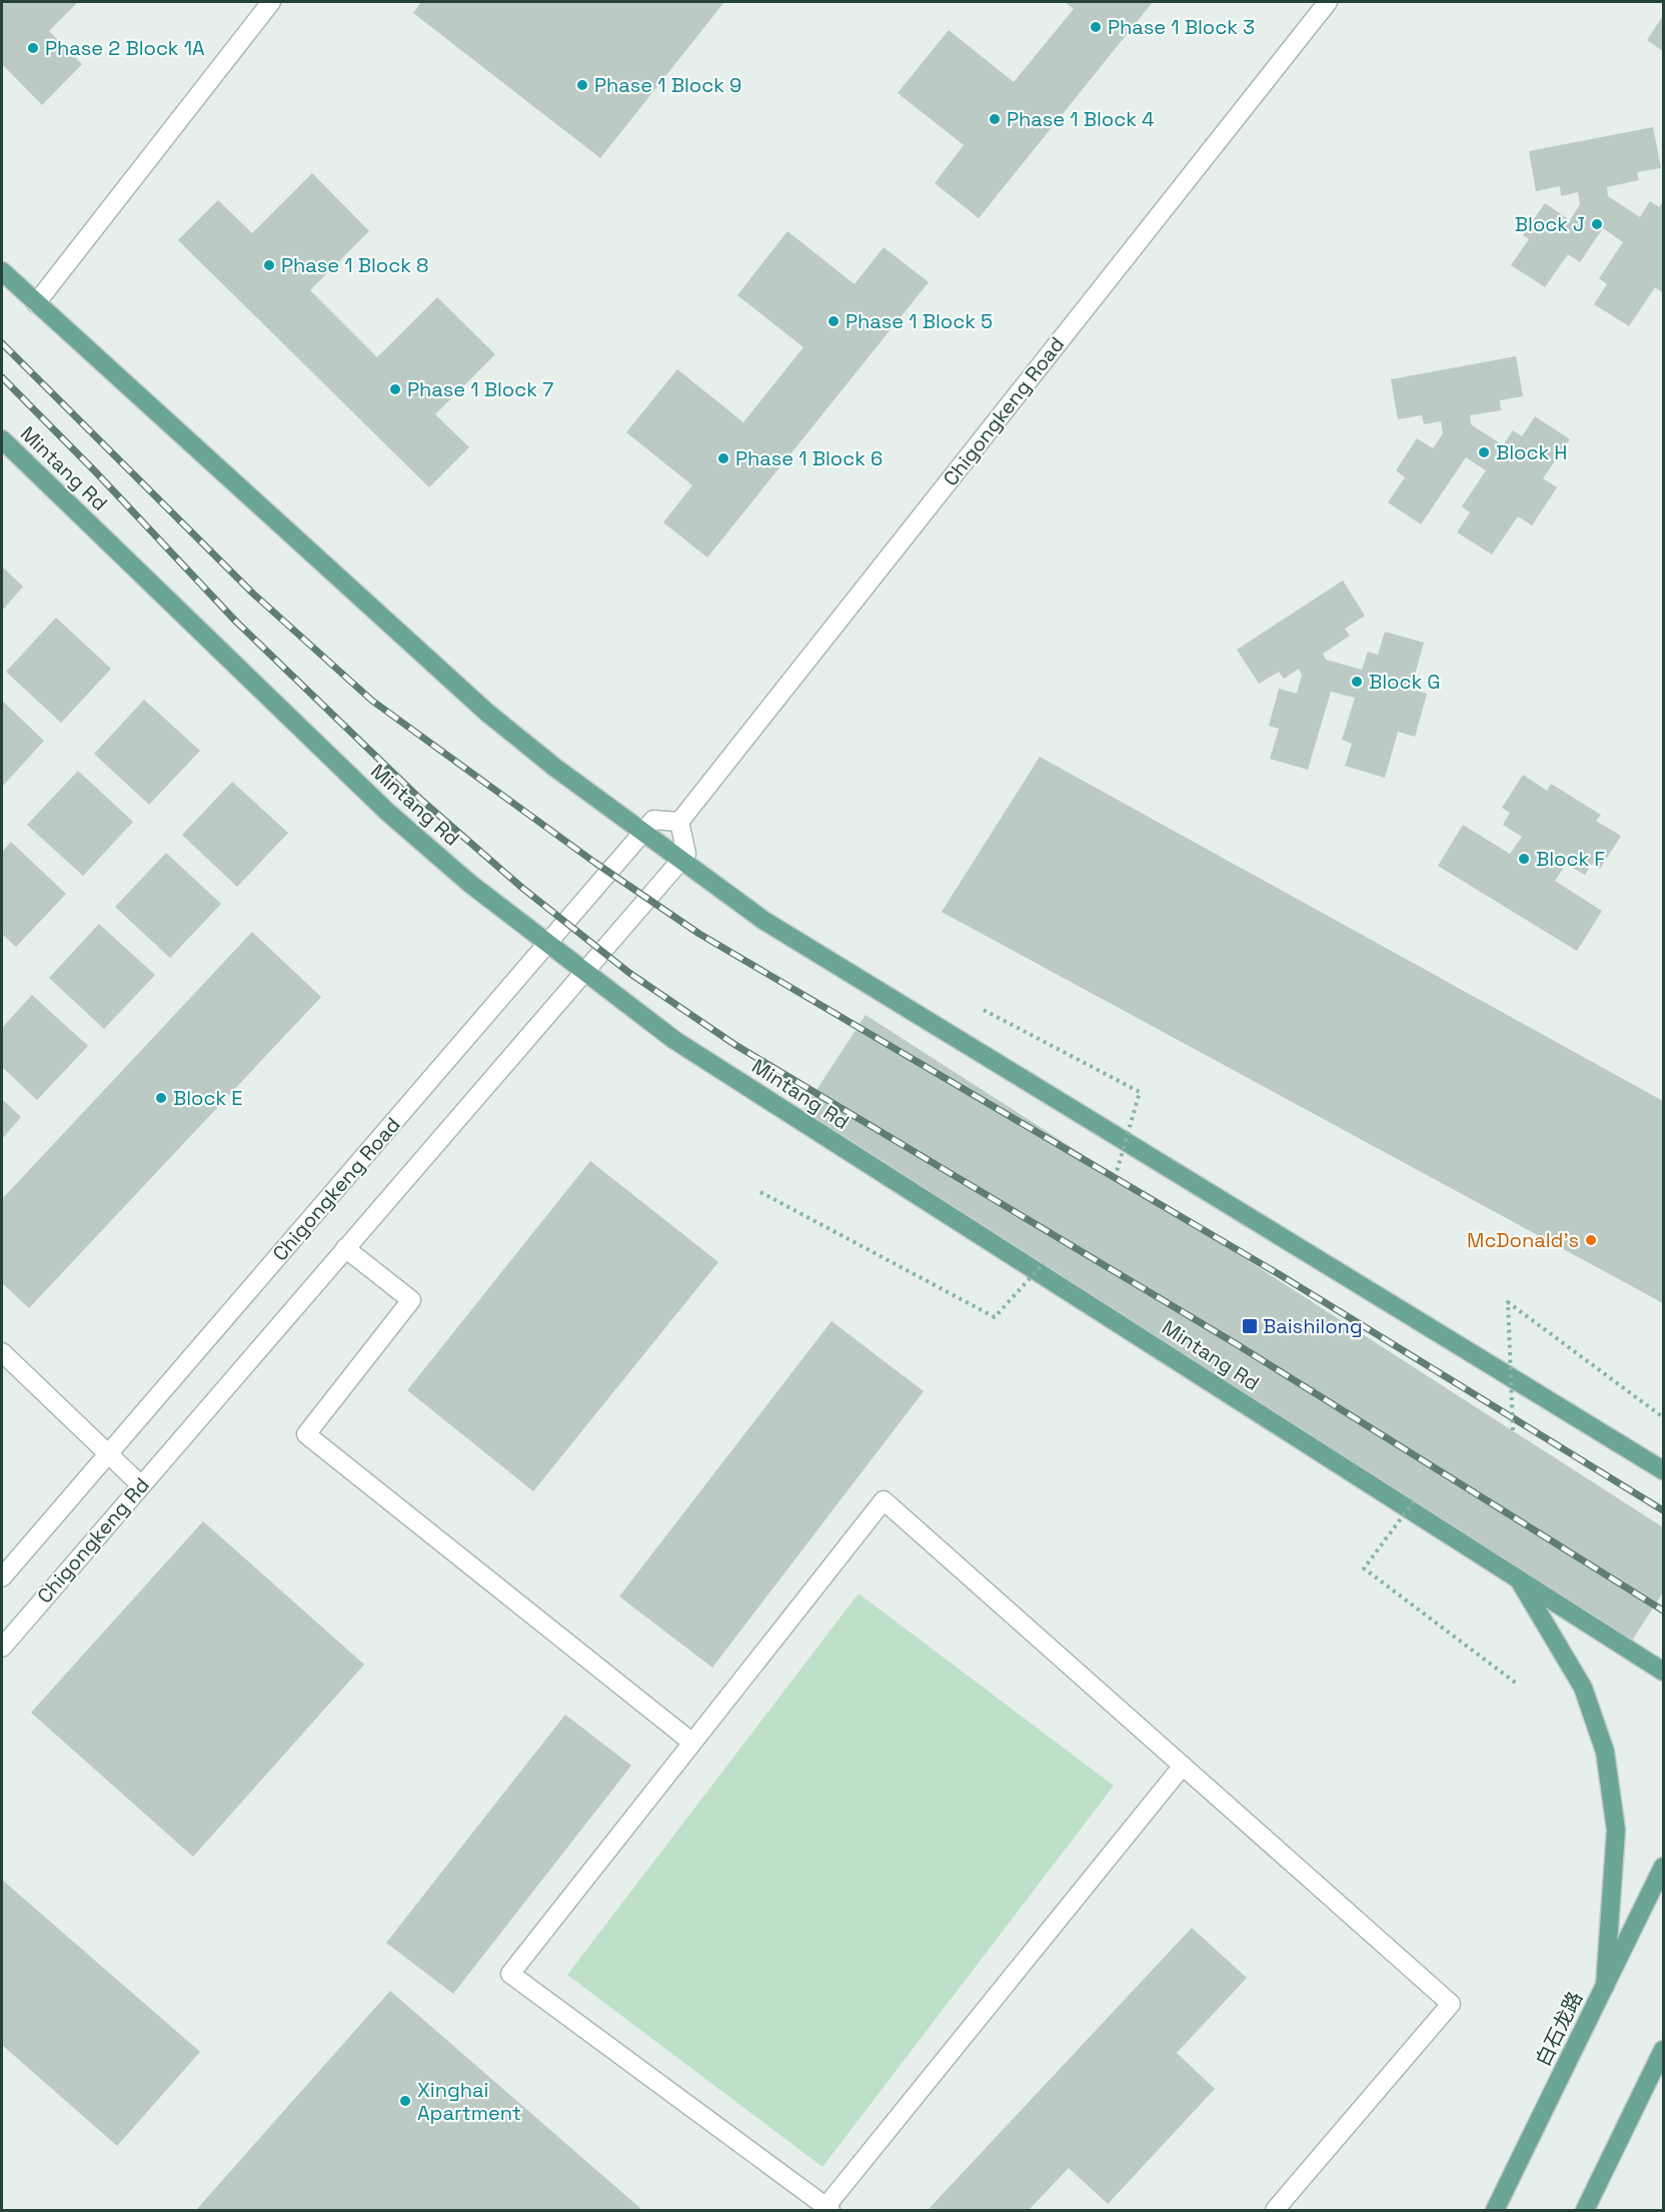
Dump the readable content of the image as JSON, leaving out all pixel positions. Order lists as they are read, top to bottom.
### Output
{
  "streets": {
    "main road": ["Mintang Rd", "白石龙路"],
    "street": ["Chigongkeng Road", "Chigongkeng Rd"]
  },
  "crossings": [
    ["Chigongkeng Road", "Mintang Rd"]
  ],
  "places": {
    "other": [
      "Phase 1 Block 3",
      "Phase 2 Block 1A",
      "Phase 1 Block 9",
      "Phase 1 Block 4",
      "Block J",
      "Phase 1 Block 8",
      "Phase 1 Block 5",
      "Phase 1 Block 7",
      "Block H",
      "Phase 1 Block 6",
      "Block G",
      "Block F",
      "Block E",
      "McDonald's",
      "Xinghai Apartment"
    ],
    "transit": ["Baishilong"]
  }
}
